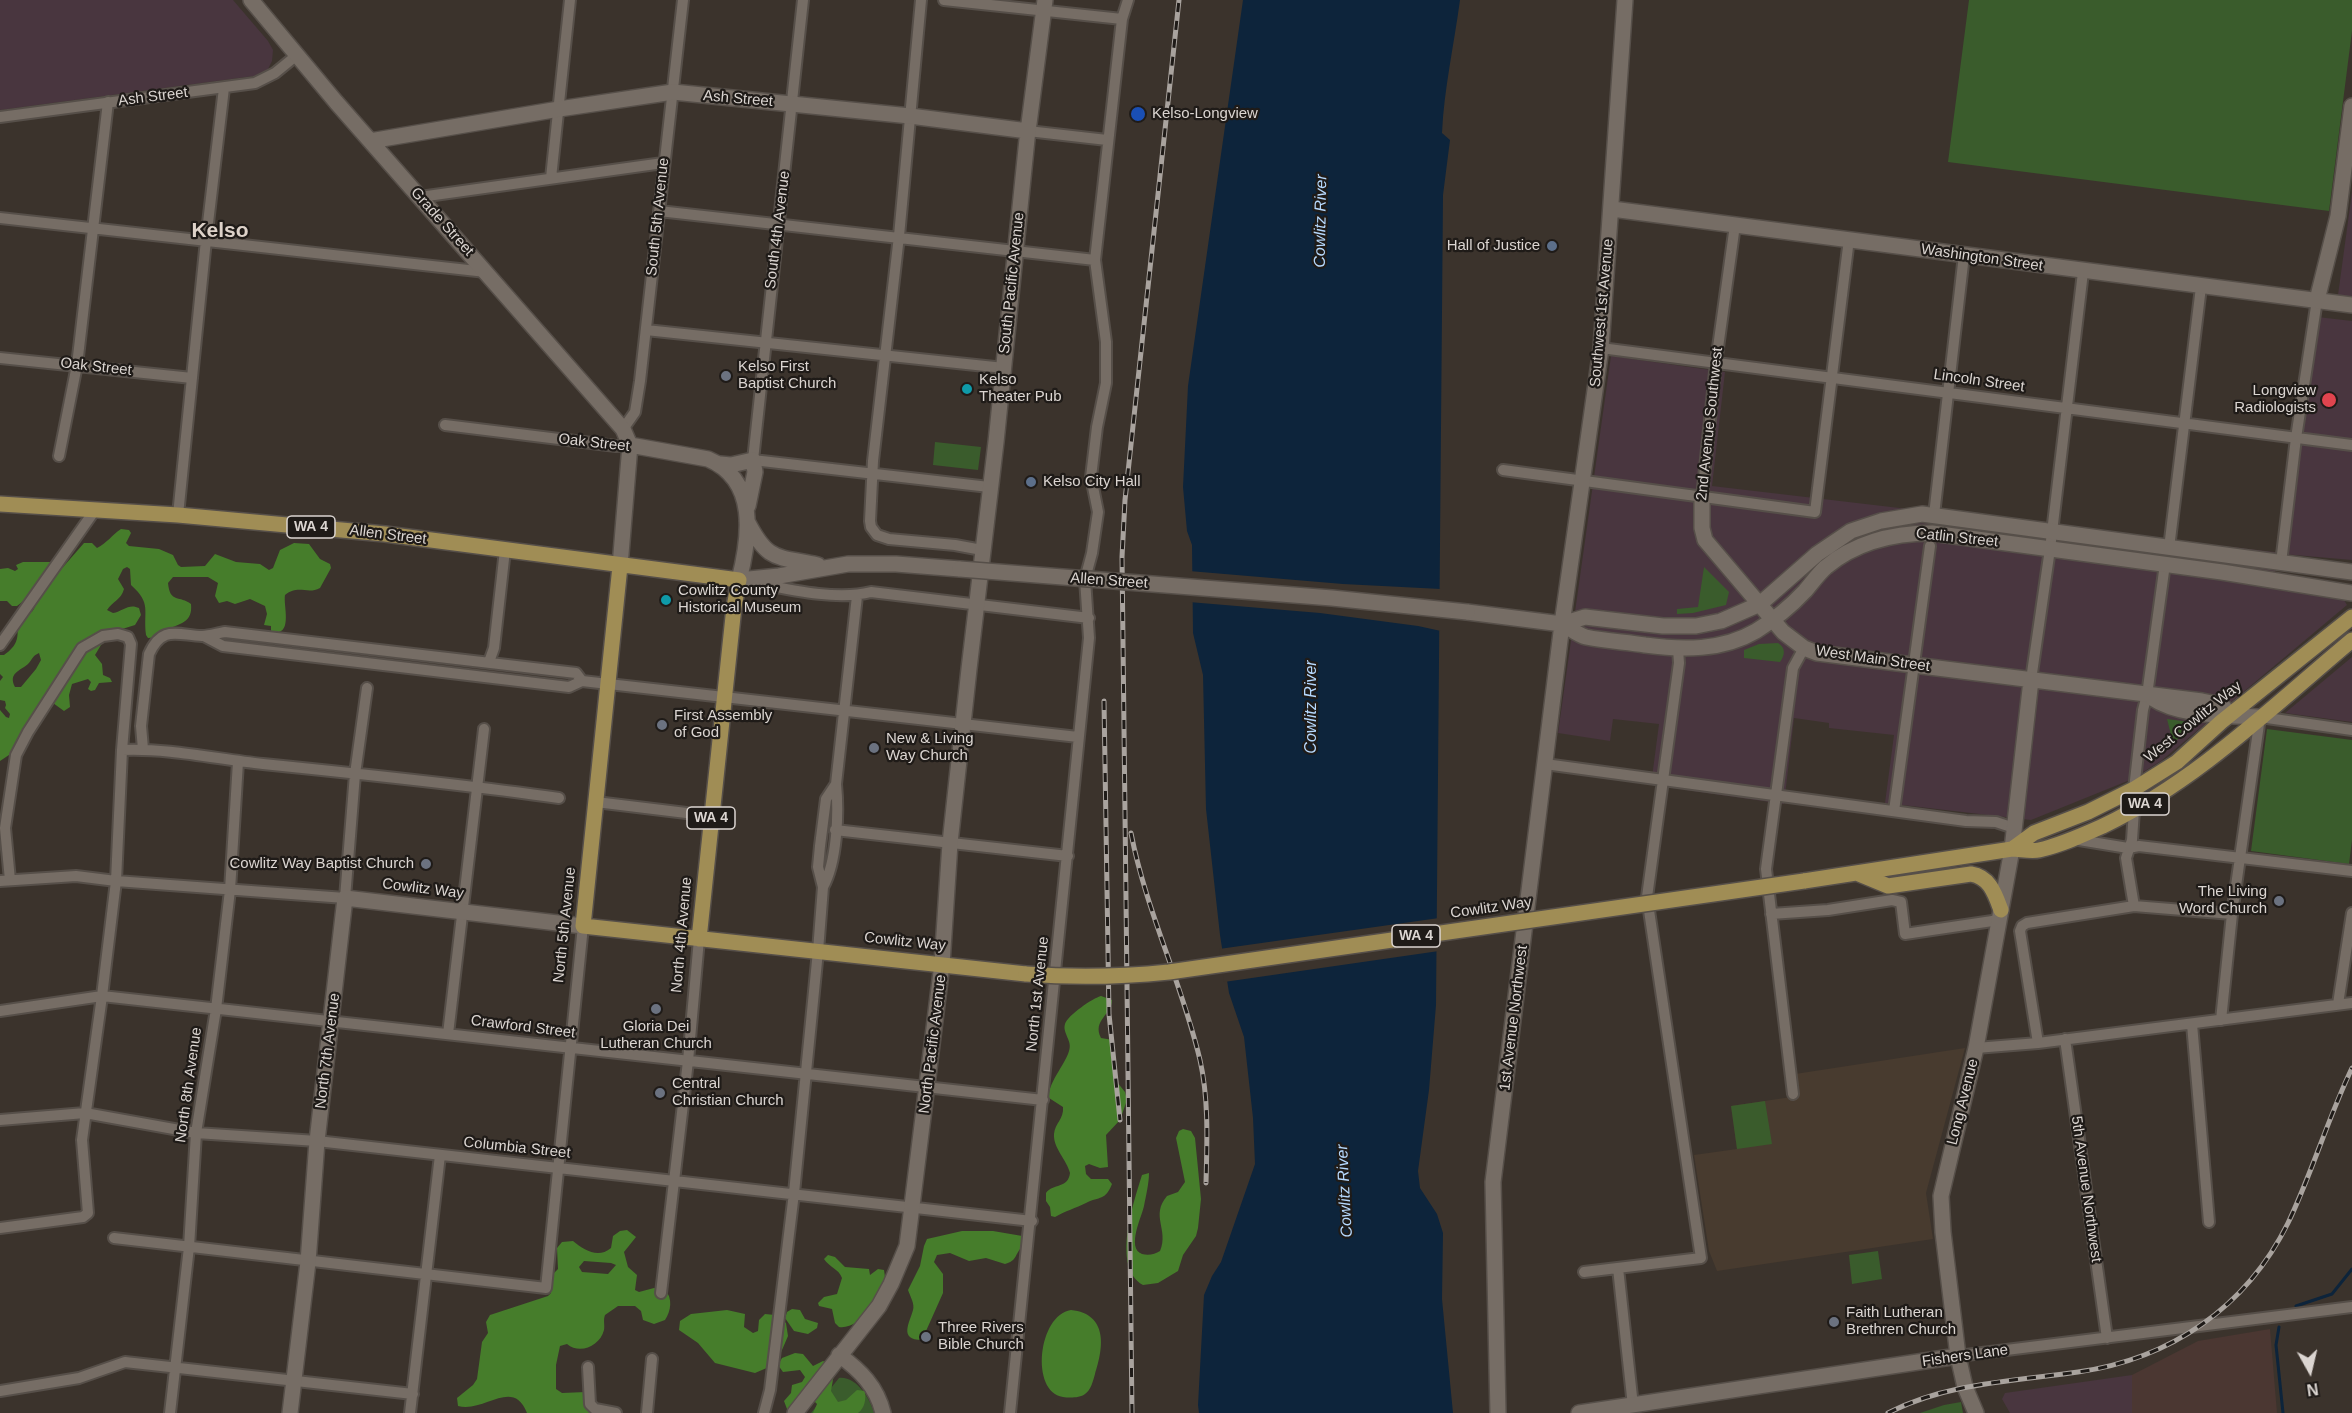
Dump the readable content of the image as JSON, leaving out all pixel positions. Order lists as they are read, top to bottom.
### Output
{
  "streets": {
    "main road": [
      "WA 4",
      "Allen Street",
      "West Cowlitz Way",
      "Cowlitz Way",
      "North 5th Avenue",
      "North 4th Avenue"
    ],
    "street": [
      "Ash Street",
      "South 5th Avenue",
      "Grade Street",
      "South 4th Avenue",
      "Washington Street",
      "South Pacific Avenue",
      "Southwest 1st Avenue",
      "Oak Street",
      "Lincoln Street",
      "2nd Avenue Southwest",
      "Catlin Street",
      "West Main Street",
      "North 1st Avenue",
      "1st Avenue Northwest",
      "Crawford Street",
      "North Pacific Avenue",
      "North 7th Avenue",
      "North 8th Avenue",
      "Long Avenue",
      "Columbia Street",
      "5th Avenue Northwest",
      "Fishers Lane"
    ]
  },
  "crossings": [
    ["Ash Street", "South 5th Avenue"],
    ["Ash Street", "Grade Street"],
    ["Ash Street", "South 4th Avenue"],
    ["Ash Street", "South Pacific Avenue"],
    ["Ash Street", "North 1st Avenue"],
    ["South 5th Avenue", "Grade Street"],
    ["Grade Street", "Oak Street"],
    ["Washington Street", "Southwest 1st Avenue"],
    ["Washington Street", "2nd Avenue Southwest"],
    ["South Pacific Avenue", "North Pacific Avenue"],
    ["Southwest 1st Avenue", "Lincoln Street"],
    ["Southwest 1st Avenue", "Allen Street"],
    ["Southwest 1st Avenue", "Catlin Street"],
    ["Southwest 1st Avenue", "1st Avenue Northwest"],
    ["Lincoln Street", "2nd Avenue Southwest"],
    ["2nd Avenue Southwest", "Catlin Street"],
    ["2nd Avenue Southwest", "West Main Street"],
    ["Allen Street", "Catlin Street"],
    ["Allen Street", "North 5th Avenue"],
    ["Allen Street", "North 4th Avenue"],
    ["Allen Street", "North 1st Avenue"],
    ["Allen Street", "1st Avenue Northwest"],
    ["Allen Street", "North Pacific Avenue"],
    ["Catlin Street", "West Main Street"],
    ["Catlin Street", "1st Avenue Northwest"],
    ["West Main Street", "West Cowlitz Way"],
    ["West Cowlitz Way", "Cowlitz Way"],
    ["West Cowlitz Way", "Long Avenue"],
    ["Cowlitz Way", "North 5th Avenue"],
    ["Cowlitz Way", "North 4th Avenue"],
    ["Cowlitz Way", "North Pacific Avenue"],
    ["Cowlitz Way", "North 7th Avenue"],
    ["Cowlitz Way", "North 8th Avenue"],
    ["North 5th Avenue", "Crawford Street"],
    ["North 5th Avenue", "Columbia Street"],
    ["North 4th Avenue", "Crawford Street"],
    ["North 4th Avenue", "Columbia Street"],
    ["North 1st Avenue", "Crawford Street"],
    ["North 1st Avenue", "Columbia Street"],
    ["Crawford Street", "North Pacific Avenue"],
    ["Crawford Street", "North 7th Avenue"],
    ["Crawford Street", "North 8th Avenue"],
    ["North Pacific Avenue", "Columbia Street"],
    ["North 7th Avenue", "Columbia Street"],
    ["North 8th Avenue", "Columbia Street"],
    ["Long Avenue", "Fishers Lane"],
    ["5th Avenue Northwest", "Fishers Lane"]
  ],
  "districts": ["Kelso"],
  "water": ["Cowlitz River"],
  "places": [
    "Kelso-Longview",
    "Hall of Justice",
    "Kelso First Baptist Church",
    "Kelso Theater Pub",
    "Longview Radiologists",
    "Kelso City Hall",
    "Cowlitz County Historical Museum",
    "First Assembly of God",
    "New & Living Way Church",
    "Cowlitz Way Baptist Church",
    "The Living Word Church",
    "Gloria Dei Lutheran Church",
    "Central Christian Church",
    "Faith Lutheran Brethren Church",
    "Three Rivers Bible Church"
  ],
  "north": "bottom"
}
